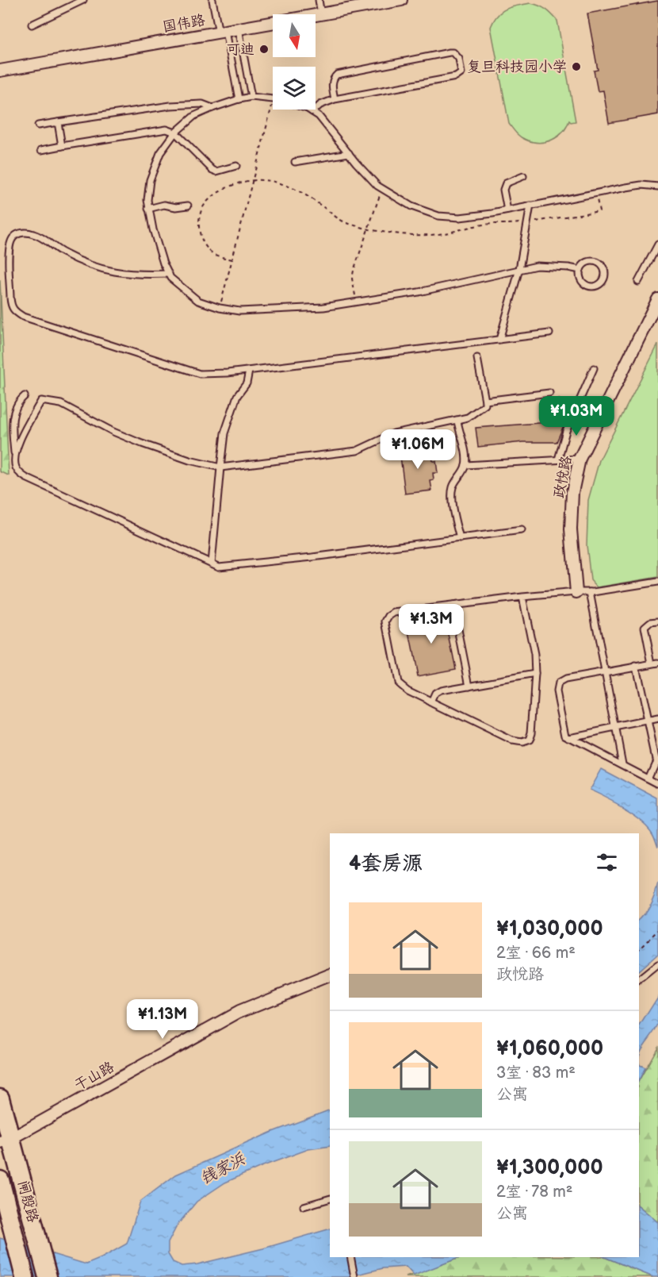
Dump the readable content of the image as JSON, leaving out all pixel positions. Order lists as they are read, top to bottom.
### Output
{
  "streets": {
    "main road": ["闸殷路"],
    "street": ["国伟路", "政悦路", "干山路"]
  },
  "crossings": [
    ["干山路", "闸殷路"]
  ],
  "water": ["钱家浜"],
  "places": ["可迪", "复旦科技园小学"],
  "north": "bottom",
  "page": {
    "price": [
      "¥1.03M",
      "¥1.06M",
      "¥1.3M",
      "¥1.13M"
    ],
    "heading": "4套房源",
    "list": [
      {
        "name": "¥1,030,000",
        "note": "2室 · 66 m² · 政悦路"
      },
      {
        "name": "¥1,060,000",
        "note": "3室 · 83 m² · 公寓"
      },
      {
        "name": "¥1,300,000",
        "note": "2室 · 78 m² · 公寓"
      }
    ]
  }
}
